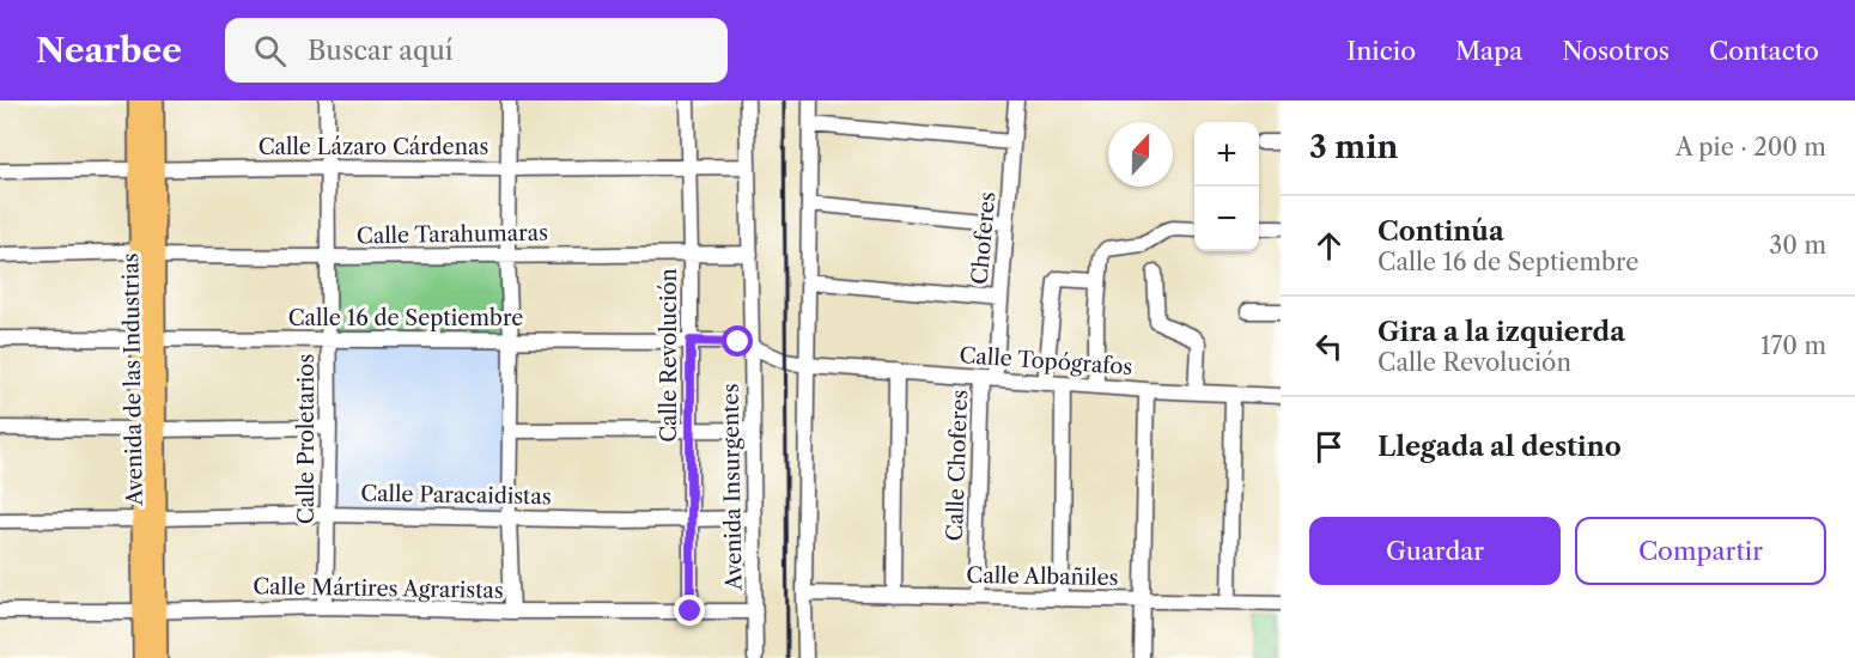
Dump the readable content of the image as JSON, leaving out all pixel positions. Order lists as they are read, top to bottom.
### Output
{
  "streets": {
    "main road": ["Avenida de las Industrias"],
    "street": [
      "Calle Lázaro Cárdenas",
      "Calle Tarahumaras",
      "Choferes",
      "Calle 16 de Septiembre",
      "Calle Revolución",
      "Calle Topógrafos",
      "Calle Proletarios",
      "Calle Choferes",
      "Avenida Insurgentes",
      "Calle Paracaidistas",
      "Calle Albañiles",
      "Calle Mártires Agraristas"
    ]
  },
  "crossings": [
    ["Calle Lázaro Cárdenas", "Calle Revolución"],
    ["Calle Lázaro Cárdenas", "Avenida de las Industrias"],
    ["Calle Lázaro Cárdenas", "Calle Proletarios"],
    ["Calle Lázaro Cárdenas", "Avenida Insurgentes"],
    ["Calle Tarahumaras", "Calle Revolución"],
    ["Calle Tarahumaras", "Avenida de las Industrias"],
    ["Calle Tarahumaras", "Calle Proletarios"],
    ["Calle Tarahumaras", "Avenida Insurgentes"],
    ["Choferes", "Calle Topógrafos"],
    ["Choferes", "Calle Choferes"],
    ["Calle 16 de Septiembre", "Calle Revolución"],
    ["Calle 16 de Septiembre", "Calle Topógrafos"],
    ["Calle 16 de Septiembre", "Avenida de las Industrias"],
    ["Calle 16 de Septiembre", "Calle Proletarios"],
    ["Calle 16 de Septiembre", "Avenida Insurgentes"],
    ["Calle Revolución", "Calle Paracaidistas"],
    ["Calle Revolución", "Calle Mártires Agraristas"],
    ["Calle Topógrafos", "Calle Choferes"],
    ["Avenida de las Industrias", "Calle Paracaidistas"],
    ["Avenida de las Industrias", "Calle Mártires Agraristas"],
    ["Calle Proletarios", "Calle Paracaidistas"],
    ["Calle Proletarios", "Calle Mártires Agraristas"],
    ["Calle Choferes", "Calle Albañiles"],
    ["Avenida Insurgentes", "Calle Paracaidistas"],
    ["Avenida Insurgentes", "Calle Mártires Agraristas"]
  ],
  "north": "top",
  "page": {
    "header": "Nearbee",
    "search": "Buscar aquí",
    "nav": [
      "Inicio",
      "Mapa",
      "Nosotros",
      "Contacto"
    ],
    "heading": ["3 min", "A pie · 200 m"],
    "map_buttons": ["+", "−"],
    "list": [
      ["Continúa", "Calle 16 de Septiembre", "30 m"],
      ["Gira a la izquierda", "Calle Revolución", "170 m"],
      "Llegada al destino"
    ],
    "buttons": ["Guardar", "Compartir"]
  }
}
